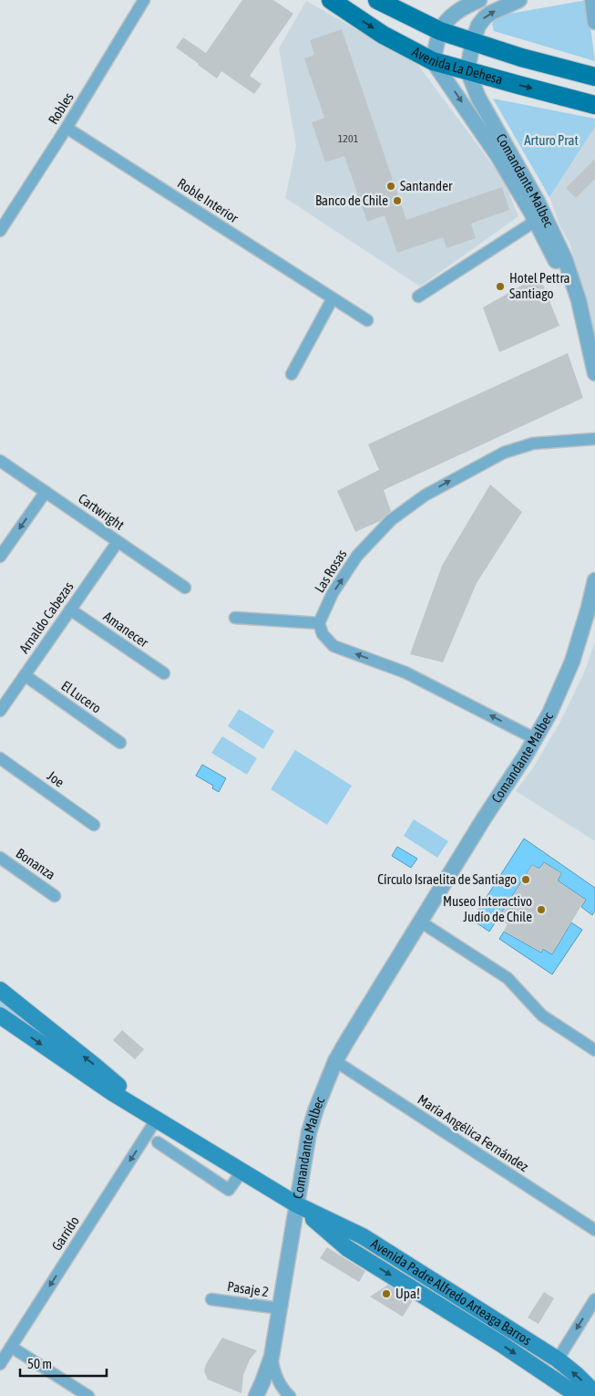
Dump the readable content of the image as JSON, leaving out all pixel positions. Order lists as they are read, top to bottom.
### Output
{
  "streets": {
    "main road": ["Avenida La Dehesa", "Avenida Padre Alfredo Arteaga Barros"],
    "street": [
      "Robles",
      "Comandante Malbec",
      "Roble Interior",
      "Cartwright",
      "Las Rosas",
      "Arnaldo Cabezas",
      "Amanecer",
      "El Lucero",
      "Joe",
      "Bonanza",
      "María Angélica Fernández",
      "Garrido",
      "Pasaje 2"
    ]
  },
  "crossings": [
    ["Avenida La Dehesa", "Comandante Malbec"],
    ["Robles", "Roble Interior"],
    ["Comandante Malbec", "María Angélica Fernández"],
    ["Comandante Malbec", "Pasaje 2"],
    ["Comandante Malbec", "Avenida Padre Alfredo Arteaga Barros"],
    ["Cartwright", "Arnaldo Cabezas"],
    ["Arnaldo Cabezas", "Amanecer"],
    ["Arnaldo Cabezas", "El Lucero"],
    ["Garrido", "Avenida Padre Alfredo Arteaga Barros"]
  ],
  "one_way": ["Las Rosas", "Garrido"],
  "parks": ["Arturo Prat"],
  "places": [
    "Santander",
    "Banco de Chile",
    "Hotel Pettra Santiago",
    "Círculo Israelita de Santiago",
    "Museo Interactivo Judío de Chile",
    "Upa!"
  ],
  "house_numbers": ["1201"],
  "scale_bar": "50 m"
}
